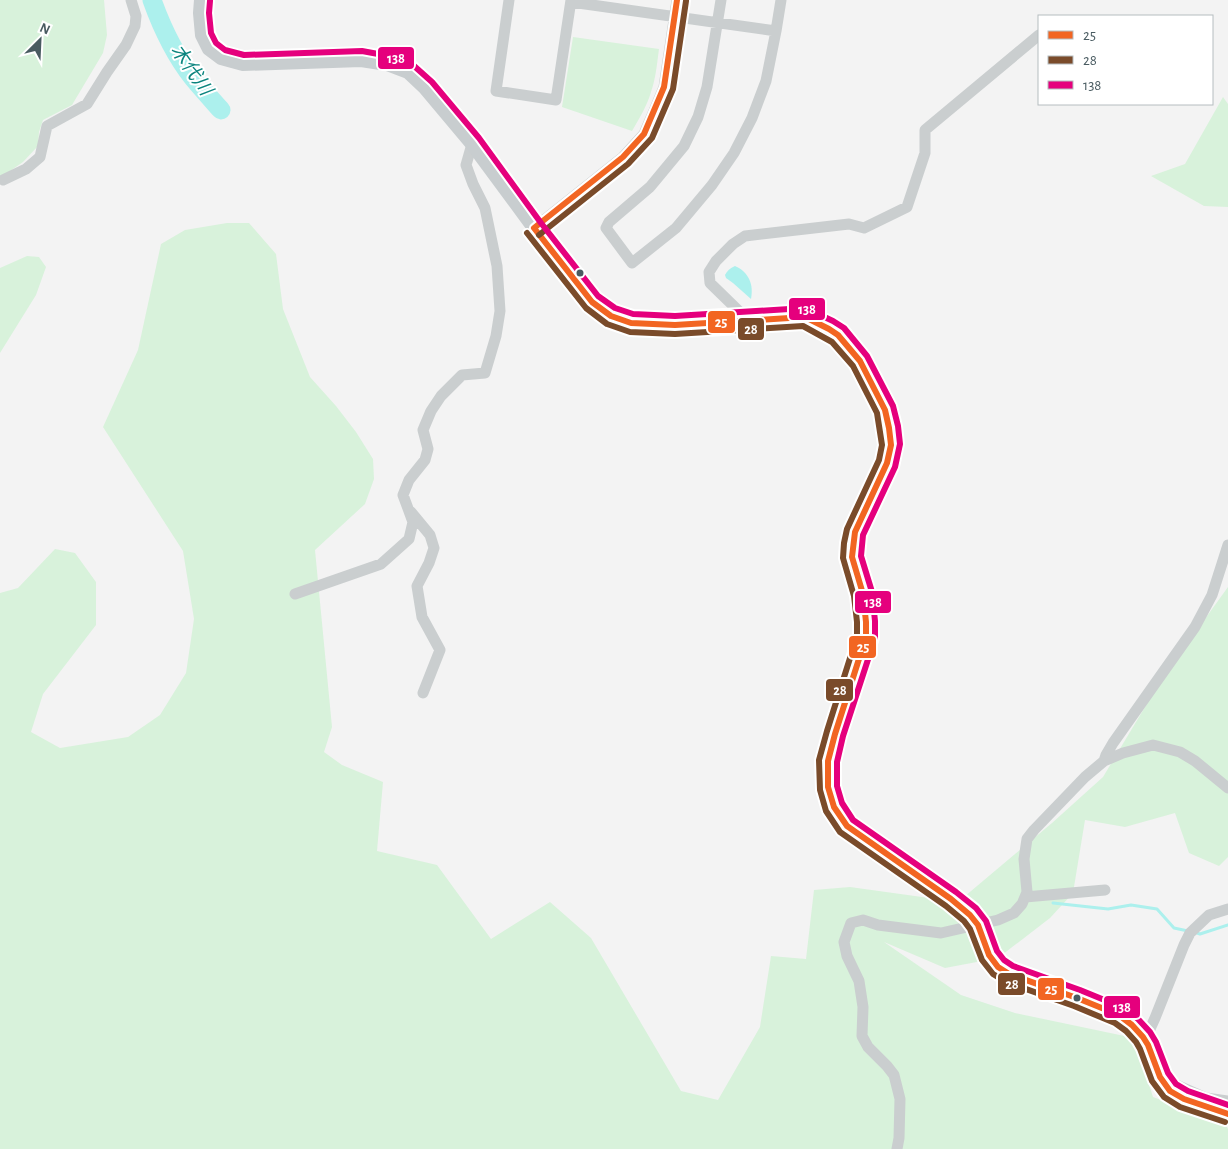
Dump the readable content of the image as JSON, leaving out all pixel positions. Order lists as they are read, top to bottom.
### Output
{
  "water": ["木代川"],
  "lines": ["transit line 25", "transit line 28", "transit line 138"],
  "legend": ["25", "28", "138"],
  "north": "top right"
}
